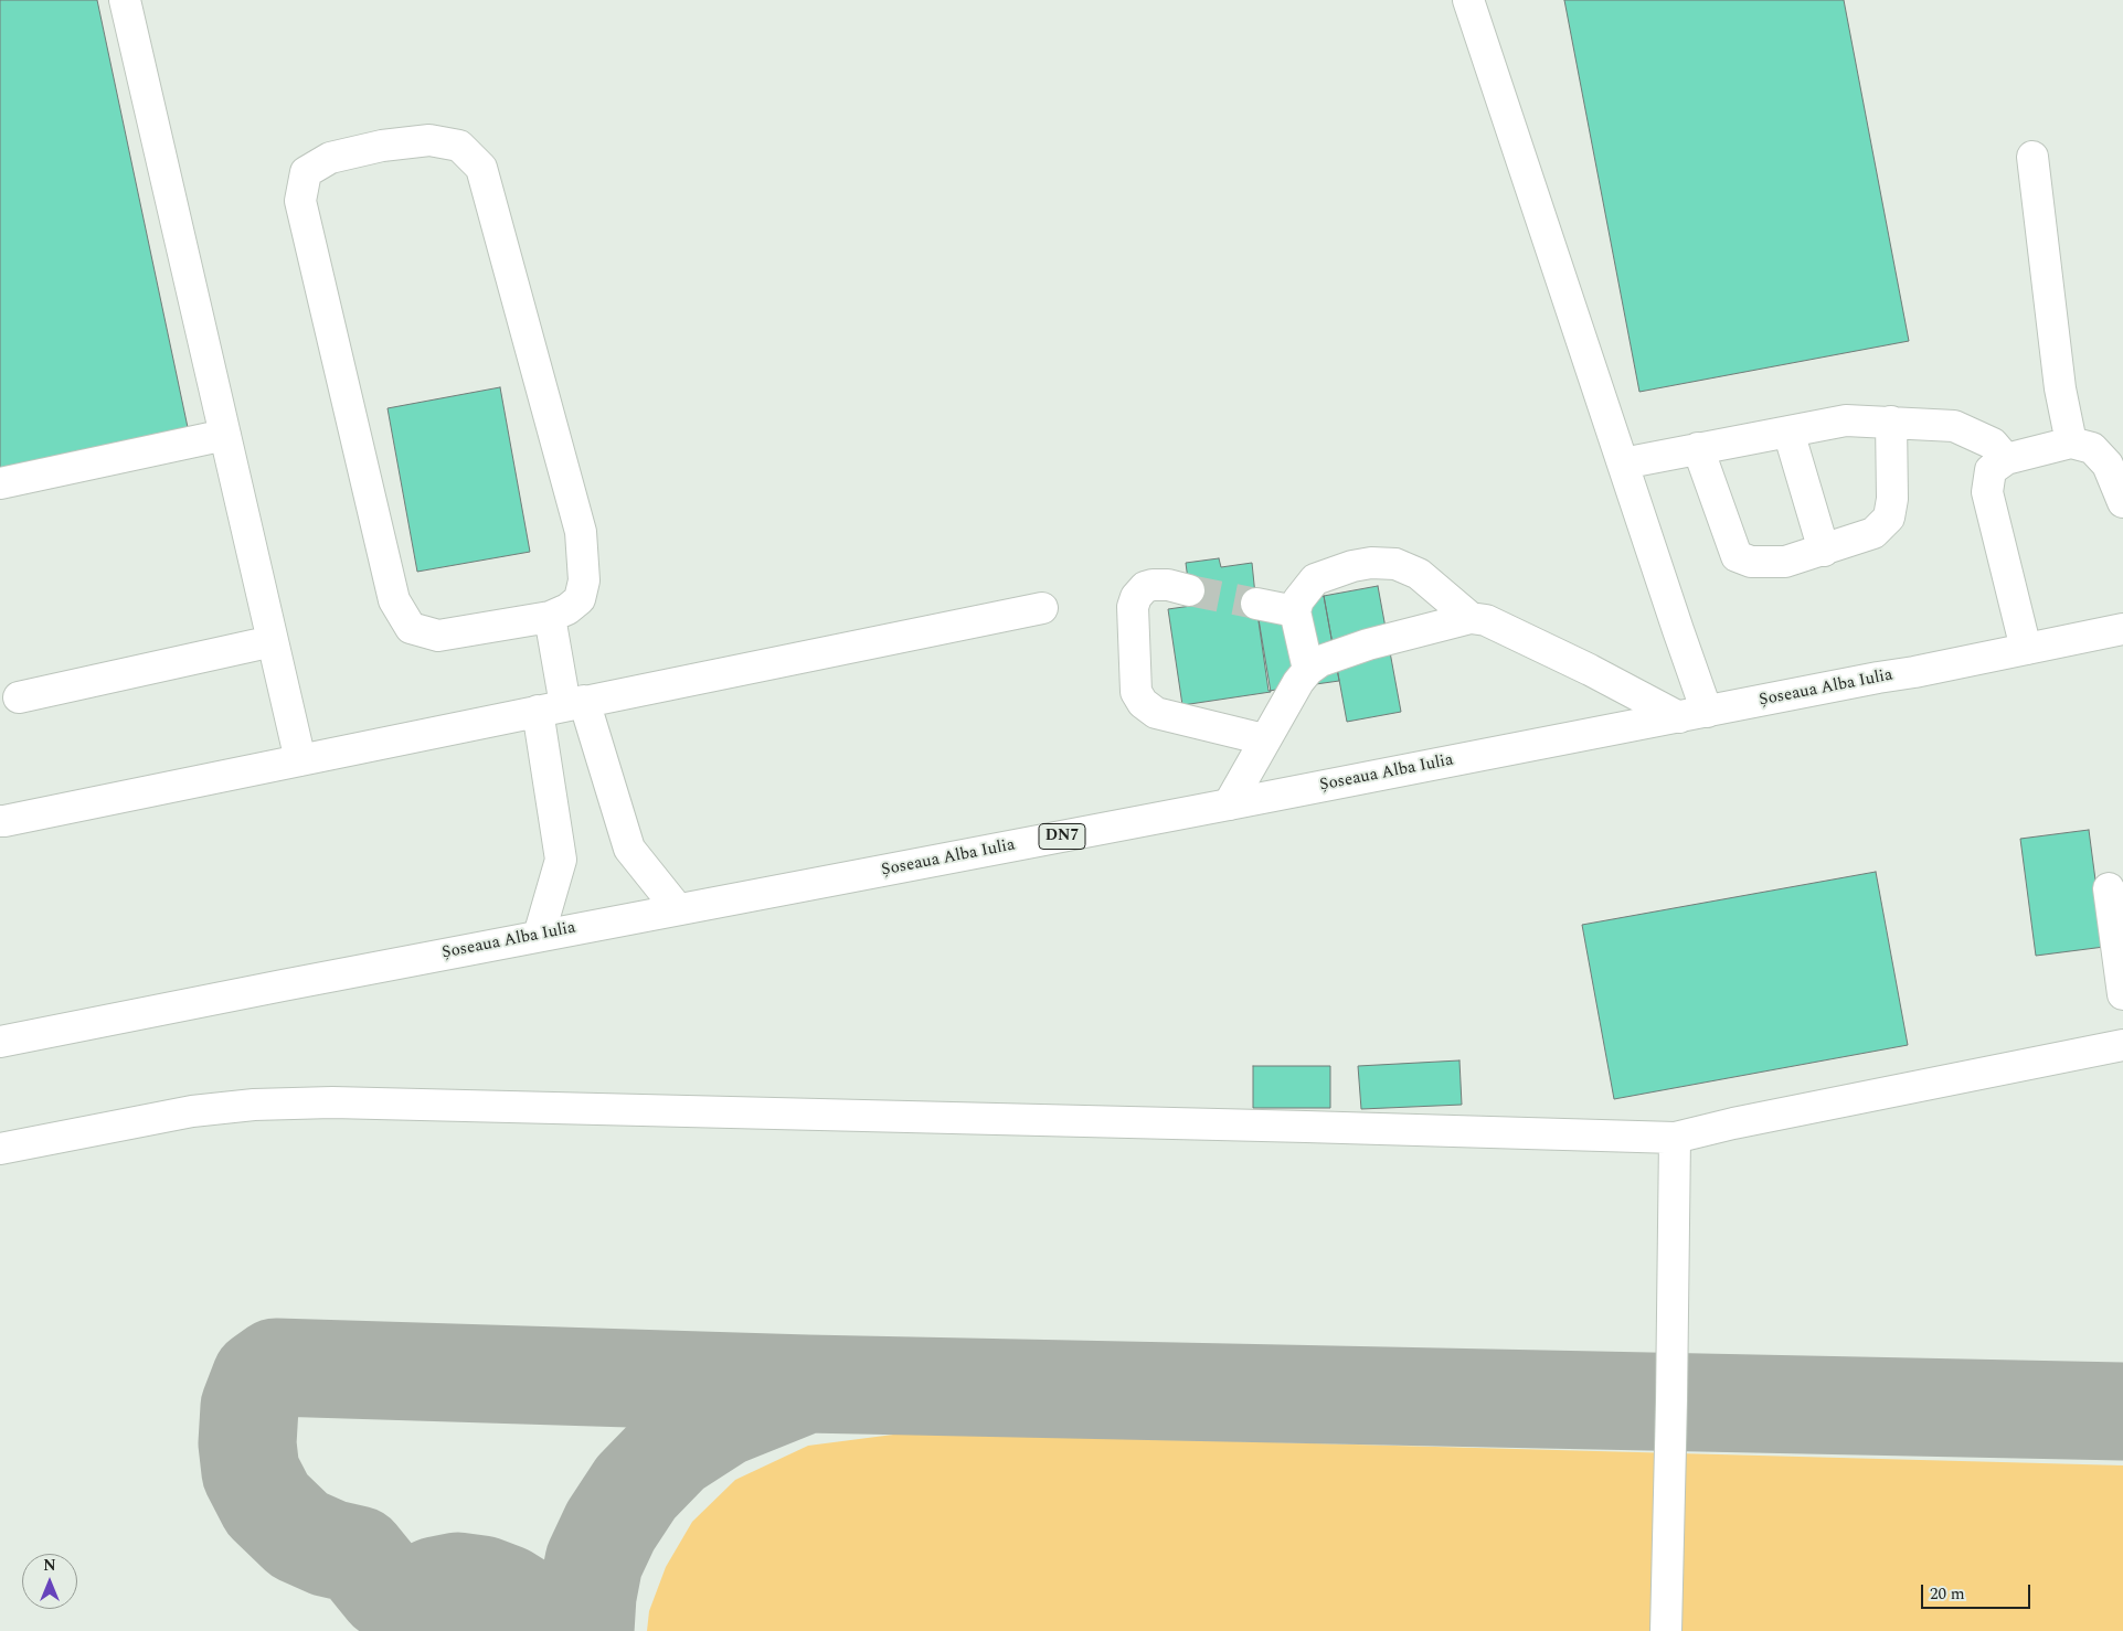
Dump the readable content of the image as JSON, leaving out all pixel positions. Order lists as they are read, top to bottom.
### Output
{
  "streets": {
    "main road": ["Șoseaua Alba Iulia", "DN7"]
  },
  "scale_bar": "20 m",
  "north": "top"
}
